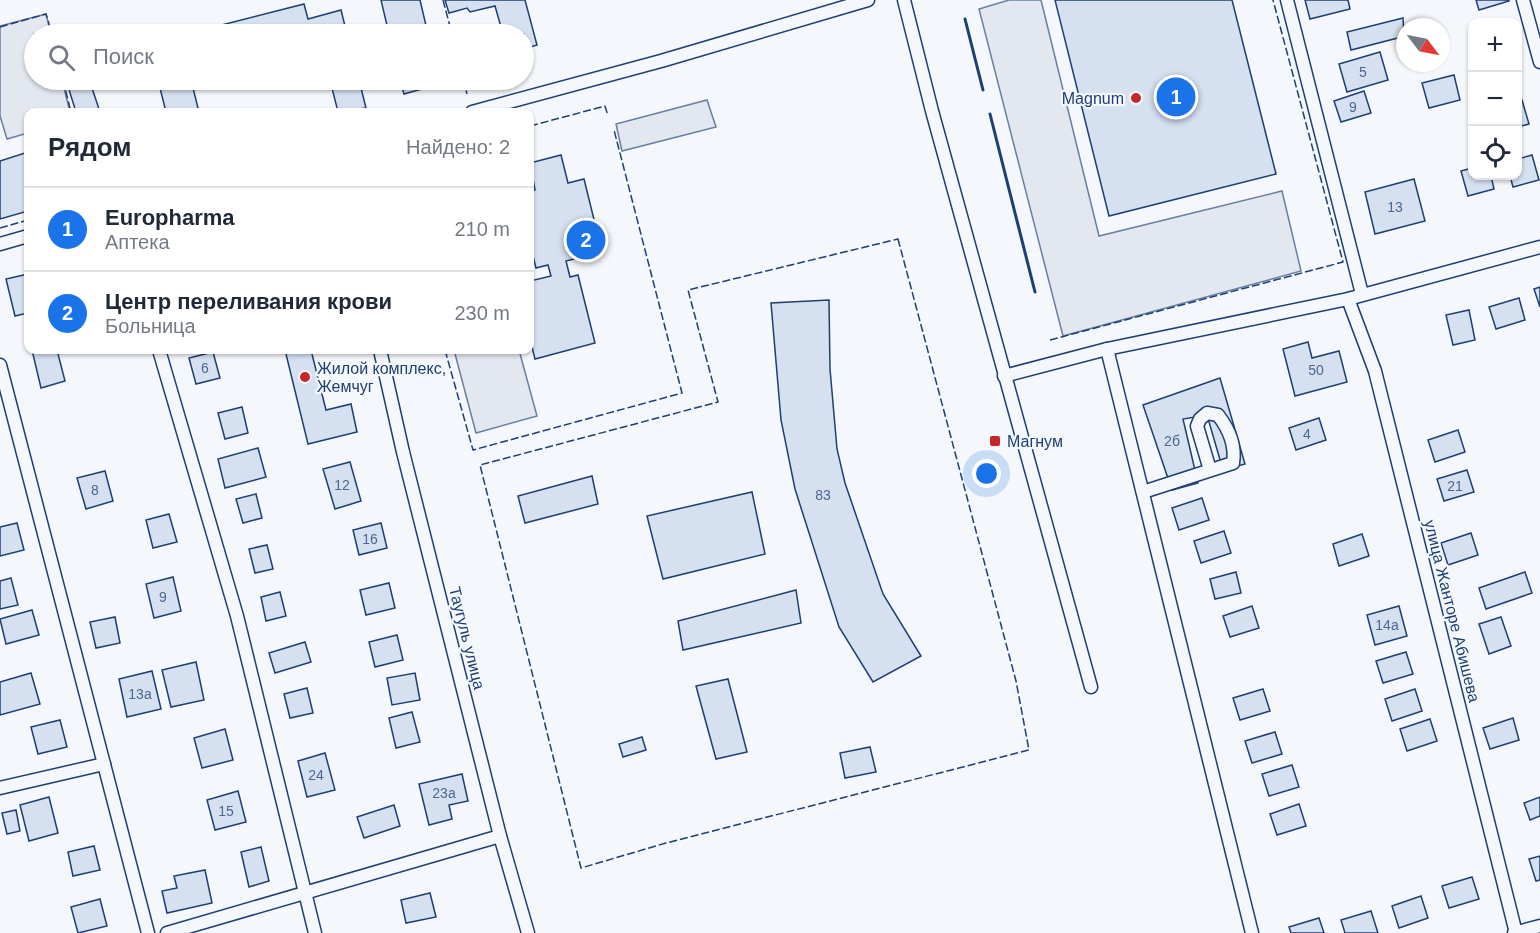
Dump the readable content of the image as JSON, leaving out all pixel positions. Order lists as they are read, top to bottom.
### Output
{
  "streets": {
    "street": ["улица Жанторе Абишева", "Таугуль улица"]
  },
  "places": {
    "other": ["Magnum", "Жилой комплекс, Жемчуг"],
    "transit": ["Магнум"]
  },
  "house_numbers": [
    "5",
    "9",
    "13",
    "6",
    "50",
    "4",
    "2б",
    "12",
    "21",
    "8",
    "83",
    "16",
    "9",
    "14а",
    "13а",
    "24",
    "23а",
    "15"
  ],
  "north": "bottom right",
  "page": {
    "map_buttons": ["+", "−"],
    "search": "Поиск",
    "pins": ["1", "2"],
    "heading": ["Рядом", "Найдено: 2"],
    "list": [
      {
        "mark": "1",
        "name": "Europharma",
        "note": "Аптека",
        "value": "210 m"
      },
      {
        "mark": "2",
        "name": "Центр переливания крови",
        "note": "Больница",
        "value": "230 m"
      }
    ]
  }
}
